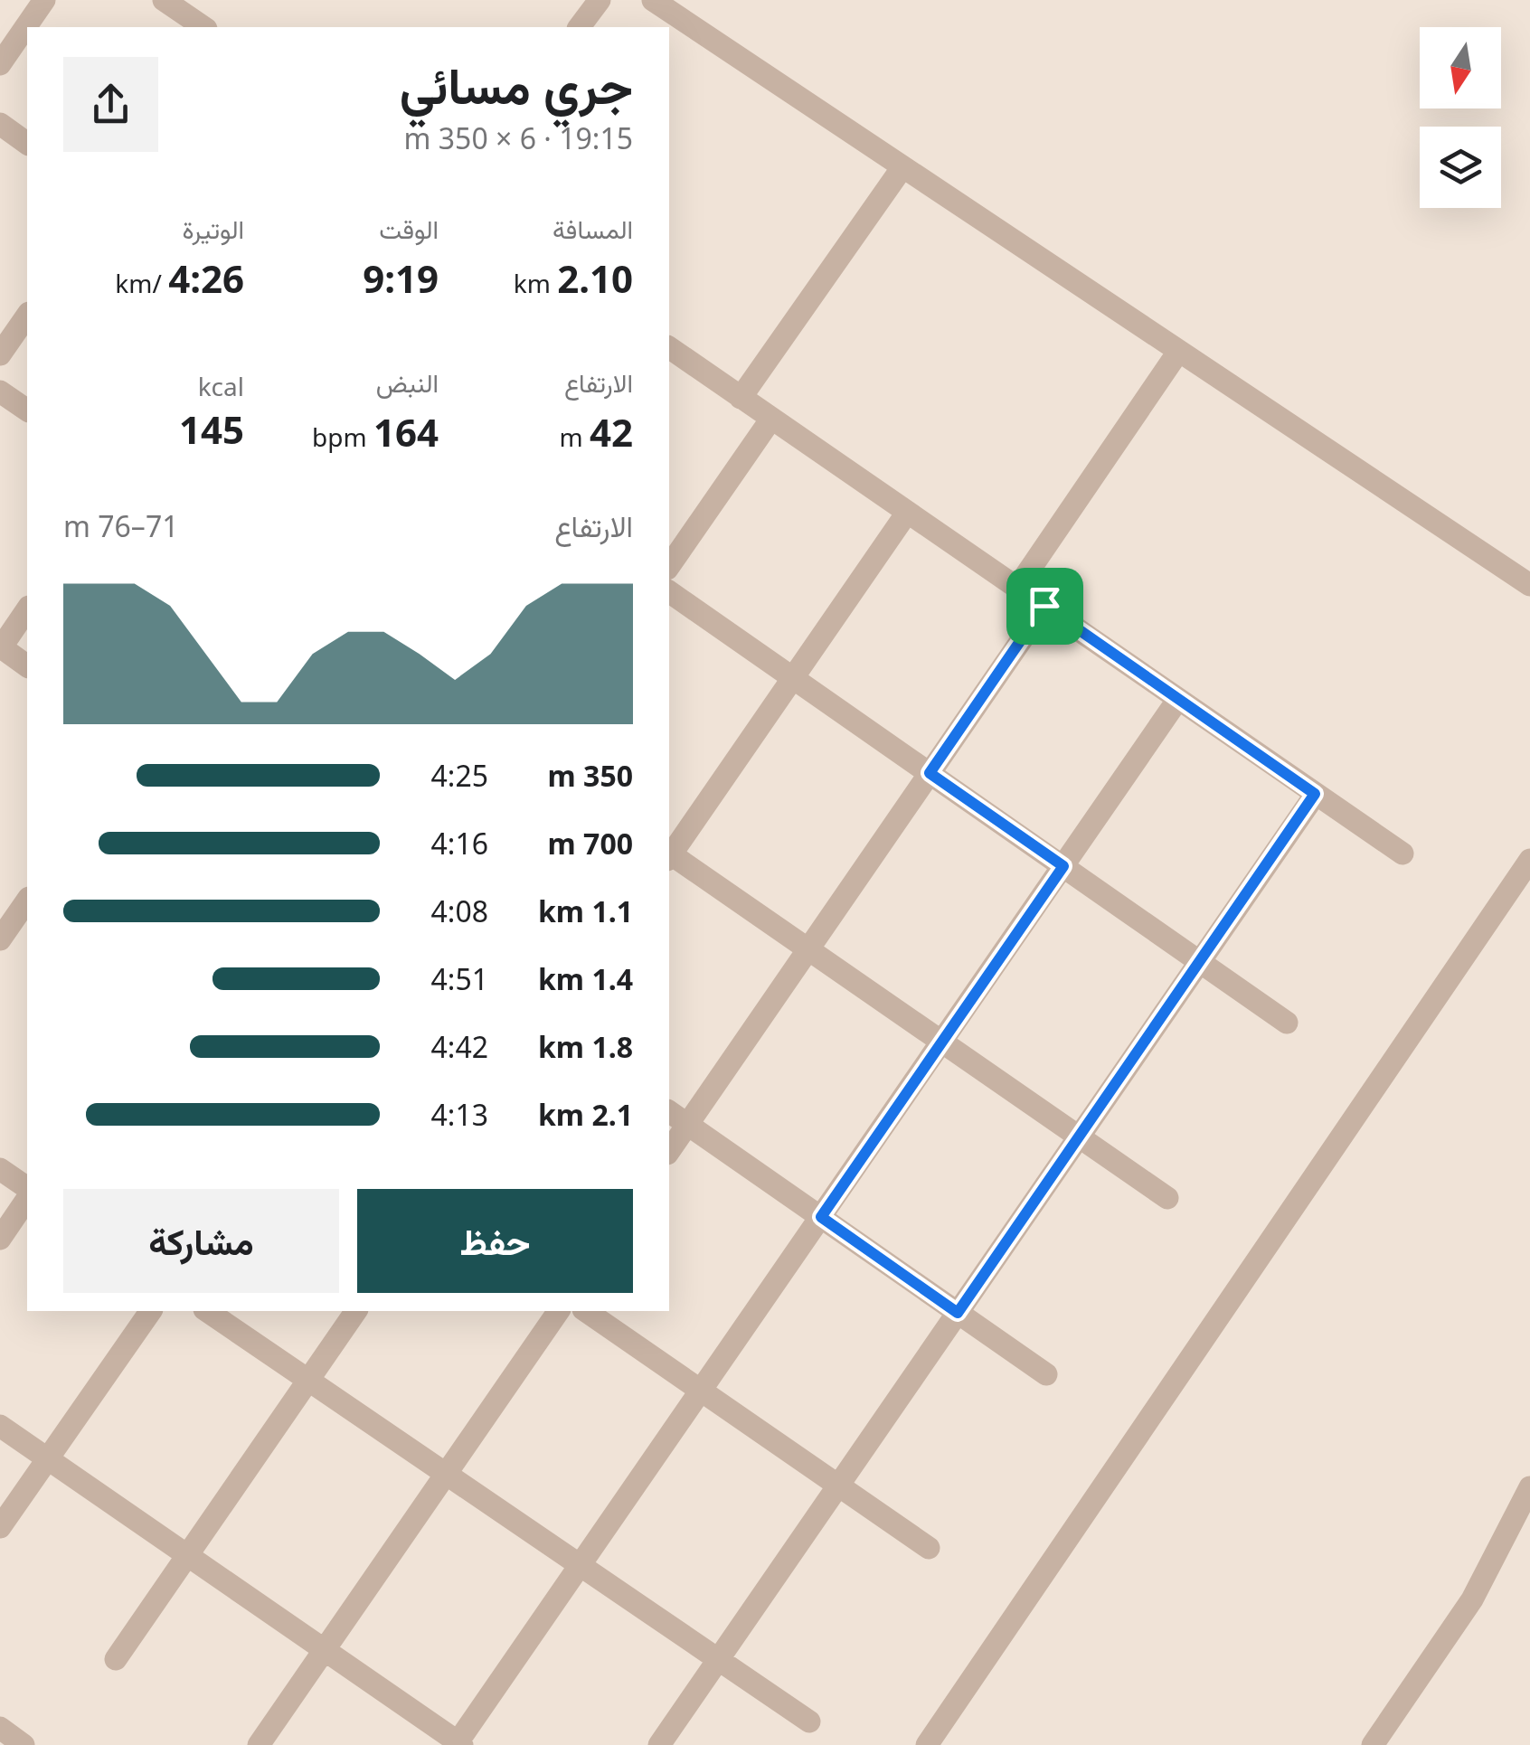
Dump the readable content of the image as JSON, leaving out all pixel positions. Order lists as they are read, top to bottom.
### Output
{
  "north": "bottom",
  "page": {
    "heading": ["جري مسائي", "19:15 · 6 × 350 m"],
    "stats": [
      ["المسافة", "2.10 km"],
      ["الوقت", "9:19"],
      ["الوتيرة", "4:26 /km"],
      ["الارتفاع", "42 m"],
      ["النبض", "164 bpm"],
      ["kcal", "145"]
    ],
    "chart": ["الارتفاع", "71–76 m"],
    "list": [
      {
        "name": "350 m",
        "note": "4:25"
      },
      {
        "name": "700 m",
        "note": "4:16"
      },
      {
        "name": "1.1 km",
        "note": "4:08"
      },
      {
        "name": "1.4 km",
        "note": "4:51"
      },
      {
        "name": "1.8 km",
        "note": "4:42"
      },
      {
        "name": "2.1 km",
        "note": "4:13"
      }
    ],
    "buttons": ["حفظ", "مشاركة"]
  }
}
